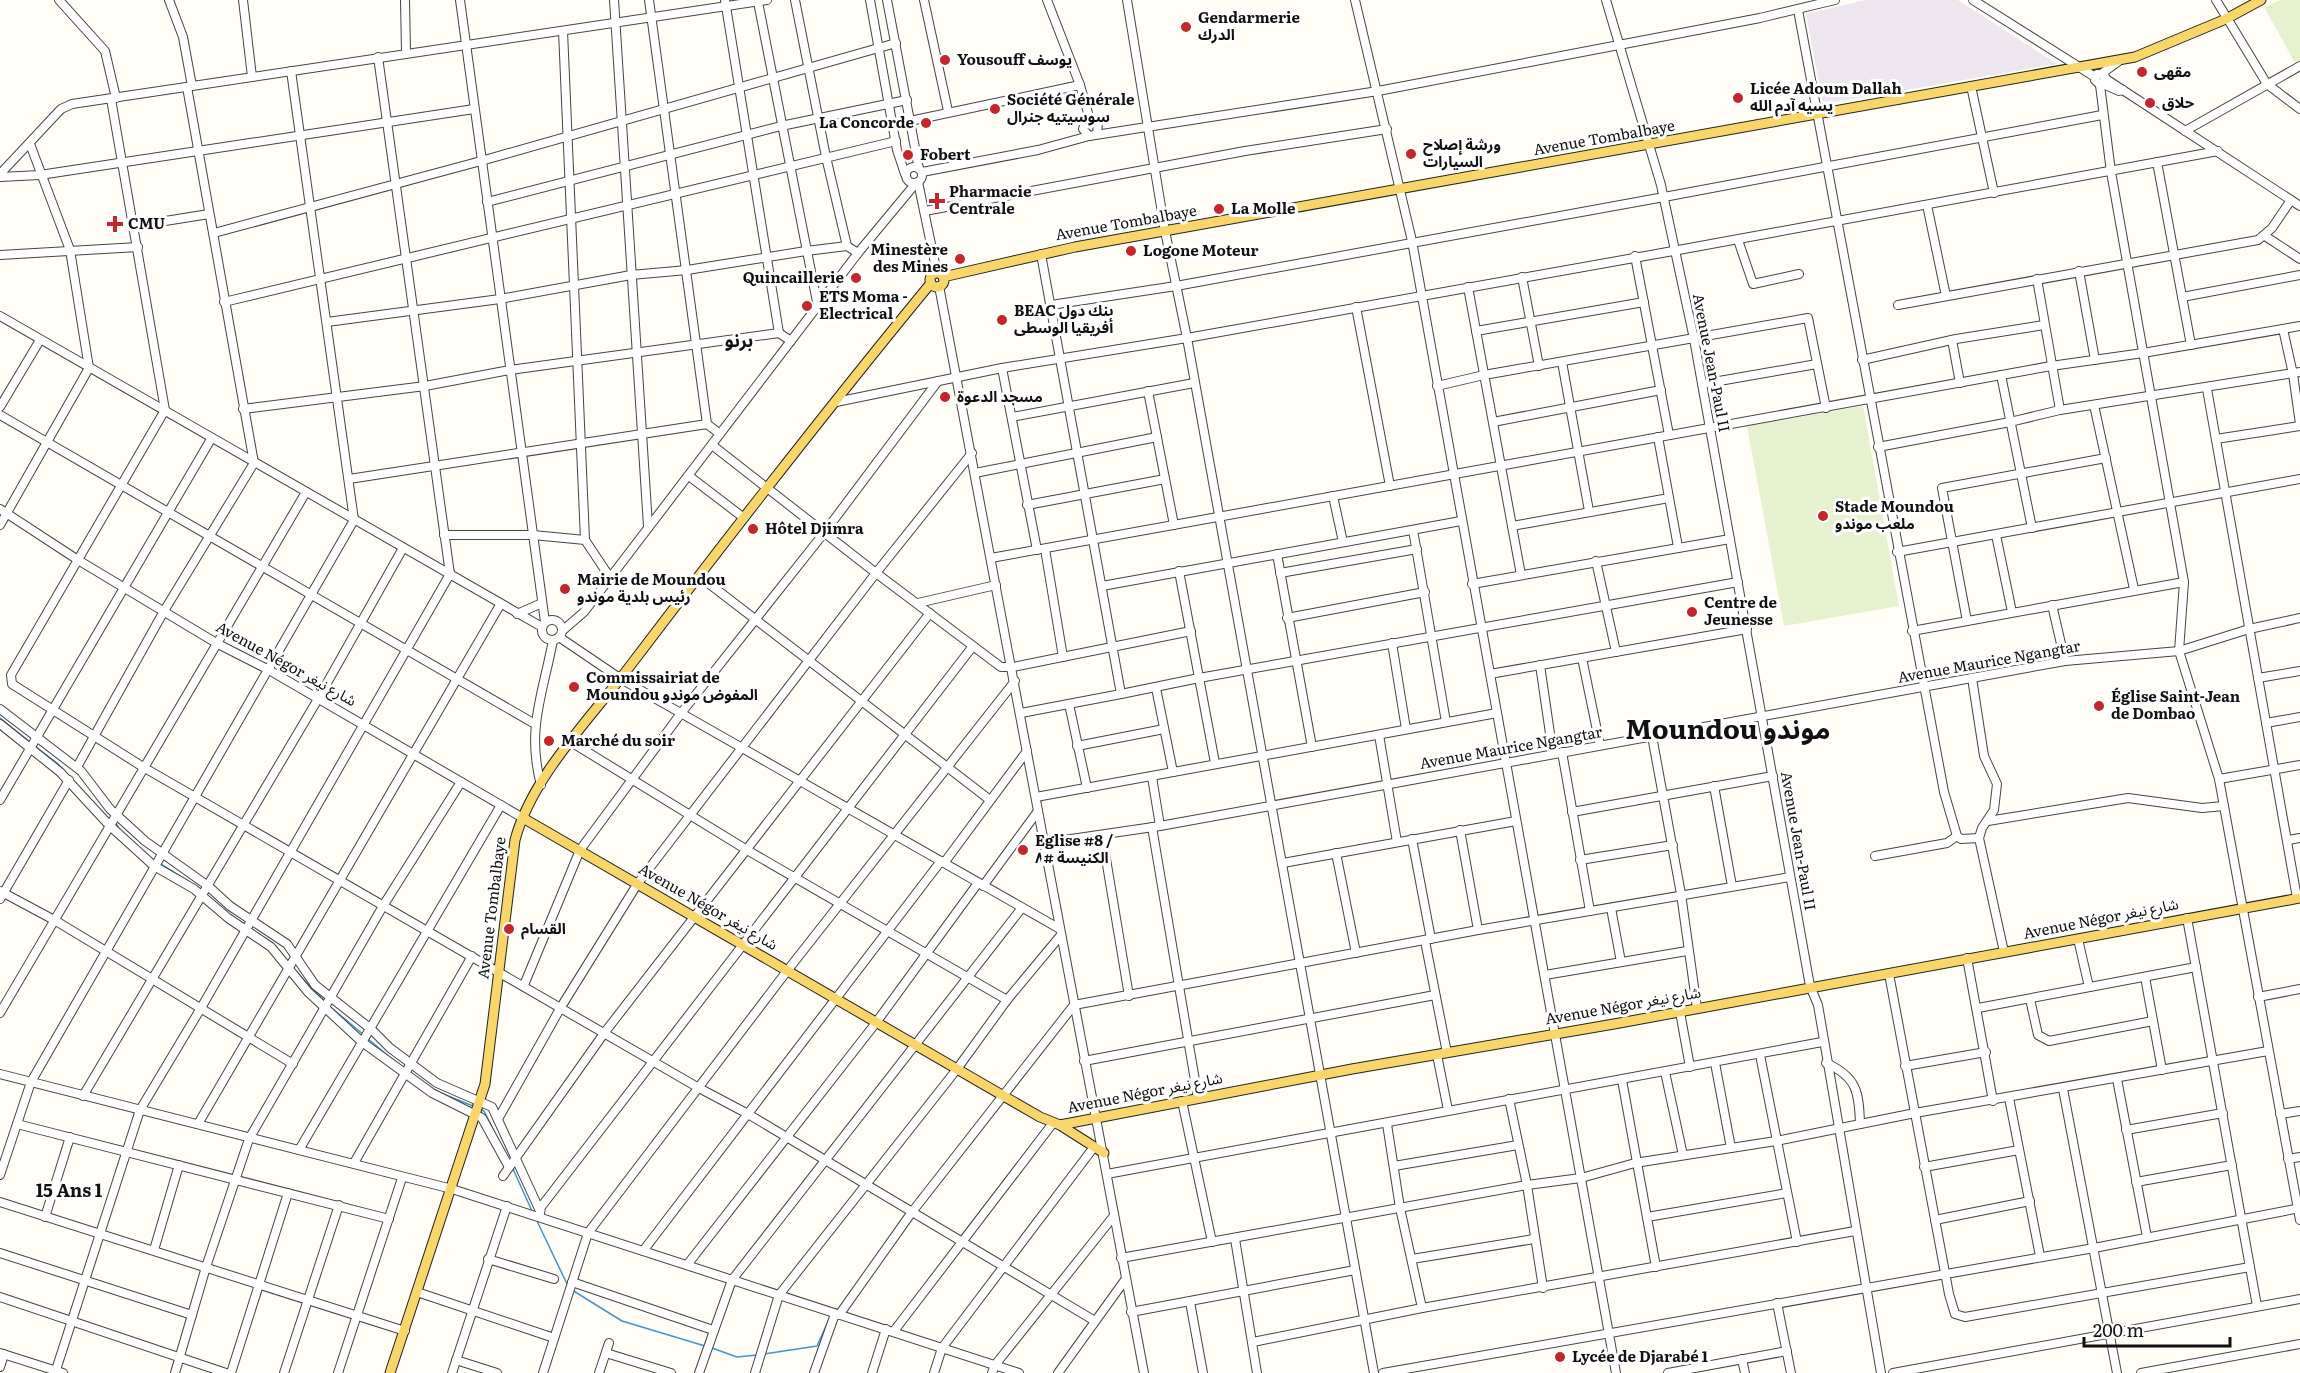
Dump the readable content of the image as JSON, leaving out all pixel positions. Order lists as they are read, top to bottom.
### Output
{
  "streets": {
    "main road": ["Avenue Tombalbaye", "Avenue Négor شارع نيغر"],
    "street": ["Avenue Jean-Paul II", "Avenue Maurice Ngangtar"]
  },
  "crossings": [
    ["Avenue Tombalbaye", "Avenue Jean-Paul II"],
    ["Avenue Tombalbaye", "Avenue Négor شارع نيغر"],
    ["Avenue Jean-Paul II", "Avenue Maurice Ngangtar"],
    ["Avenue Jean-Paul II", "Avenue Négor شارع نيغر"]
  ],
  "districts": ["برنو", "Moundou موندو", "15 Ans 1"],
  "places": {
    "other": [
      "Gendarmerie الدرك",
      "Yousouff يوسف",
      "مقهى",
      "Licée Adoum Dallah يسيه آدم الله",
      "حلاق",
      "Société Générale سوسيتيه جنرال",
      "La Concorde",
      "ورشة إصلاح السيارات",
      "Fobert",
      "La Molle",
      "Logone Moteur",
      "Minestère des Mines",
      "Quincaillerie",
      "ETS Moma - Electrical",
      "BEAC بنك دول أفريقيا الوسطى",
      "مسجد الدعوة",
      "Stade Moundou ملعب موندو",
      "Hôtel Djimra",
      "Mairie de Moundou رئيس بلدية موندو",
      "Centre de Jeunesse",
      "Commissairiat de Moundou المفوض موندو",
      "Église Saint-Jean de Dombao",
      "Marché du soir",
      "Eglise #8 / الكنيسة #٨",
      "القسام",
      "Lycée de Djarabé 1"
    ],
    "health": ["Pharmacie Centrale", "CMU"]
  },
  "scale_bar": "200 m"
}
